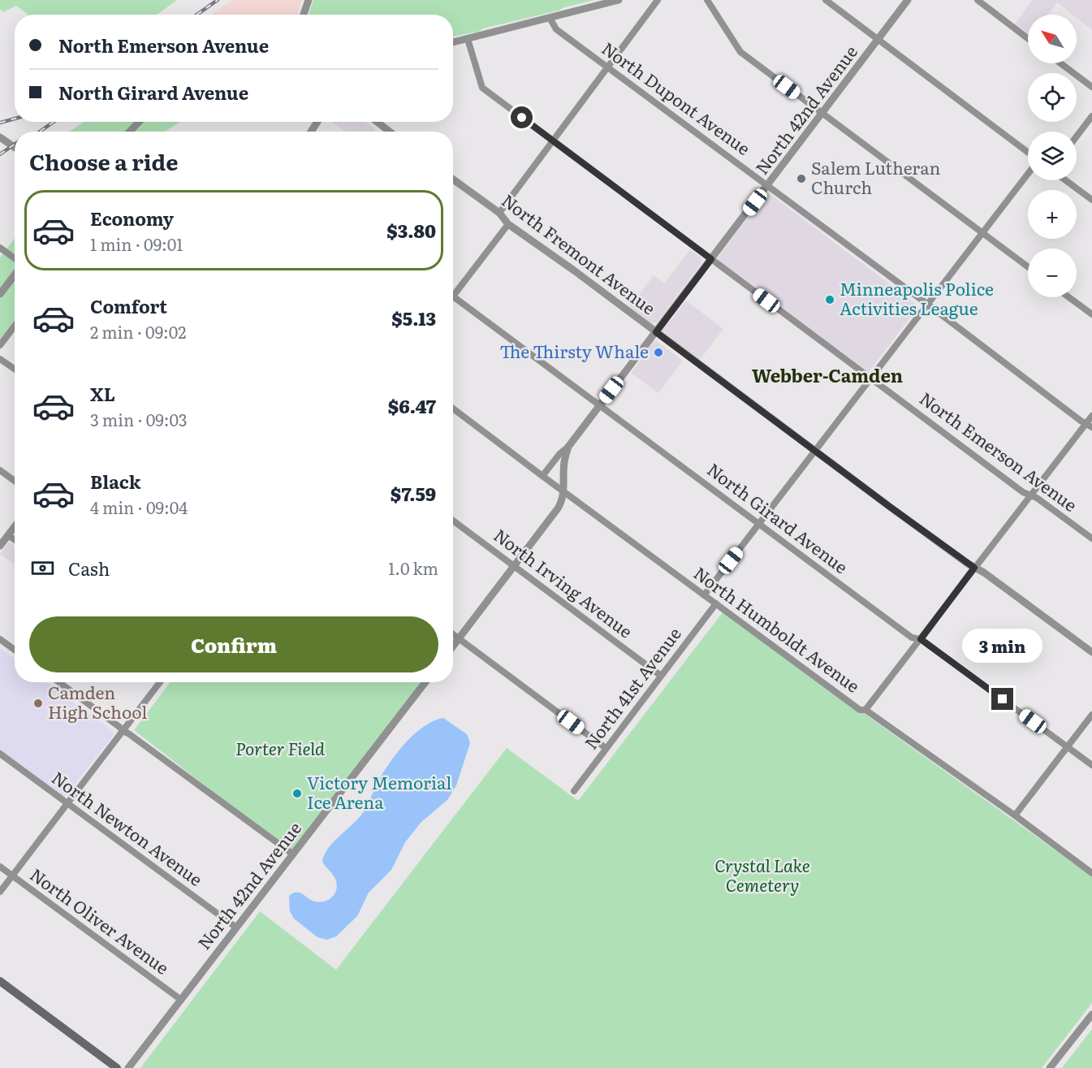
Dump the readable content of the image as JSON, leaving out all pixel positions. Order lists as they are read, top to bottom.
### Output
{
  "streets": {
    "street": [
      "North Dupont Avenue",
      "North 42nd Avenue",
      "North Fremont Avenue",
      "North Emerson Avenue",
      "North Girard Avenue",
      "North Irving Avenue",
      "North Humboldt Avenue",
      "North 41st Avenue",
      "North Newton Avenue",
      "North Oliver Avenue"
    ]
  },
  "crossings": [
    ["North Dupont Avenue", "North 42nd Avenue"],
    ["North 42nd Avenue", "North Fremont Avenue"],
    ["North 42nd Avenue", "North Emerson Avenue"],
    ["North 42nd Avenue", "North Girard Avenue"],
    ["North 42nd Avenue", "North Irving Avenue"],
    ["North 42nd Avenue", "North Humboldt Avenue"],
    ["North 42nd Avenue", "North Newton Avenue"],
    ["North 42nd Avenue", "North Oliver Avenue"],
    ["North Irving Avenue", "North 41st Avenue"],
    ["North Humboldt Avenue", "North 41st Avenue"]
  ],
  "districts": ["Webber-Camden"],
  "parks": ["Porter Field", "Crystal Lake Cemetery"],
  "places": [
    "Salem Lutheran Church",
    "Minneapolis Police Activities League",
    "The Thirsty Whale",
    "Camden High School",
    "Victory Memorial Ice Arena"
  ],
  "north": "top left",
  "page": {
    "map_buttons": ["+", "−"],
    "banner": ["North Emerson Avenue", "North Girard Avenue"],
    "heading": "Choose a ride",
    "list": [
      {
        "name": "Economy",
        "note": "1 min · 09:01",
        "value": "$3.80"
      },
      {
        "name": "Comfort",
        "note": "2 min · 09:02",
        "value": "$5.13"
      },
      {
        "name": "XL",
        "note": "3 min · 09:03",
        "value": "$6.47"
      },
      {
        "name": "Black",
        "note": "4 min · 09:04",
        "value": "$7.59"
      }
    ],
    "pay": ["Cash", "1.0 km"],
    "buttons": "Confirm",
    "bubble": "3 min"
  }
}
